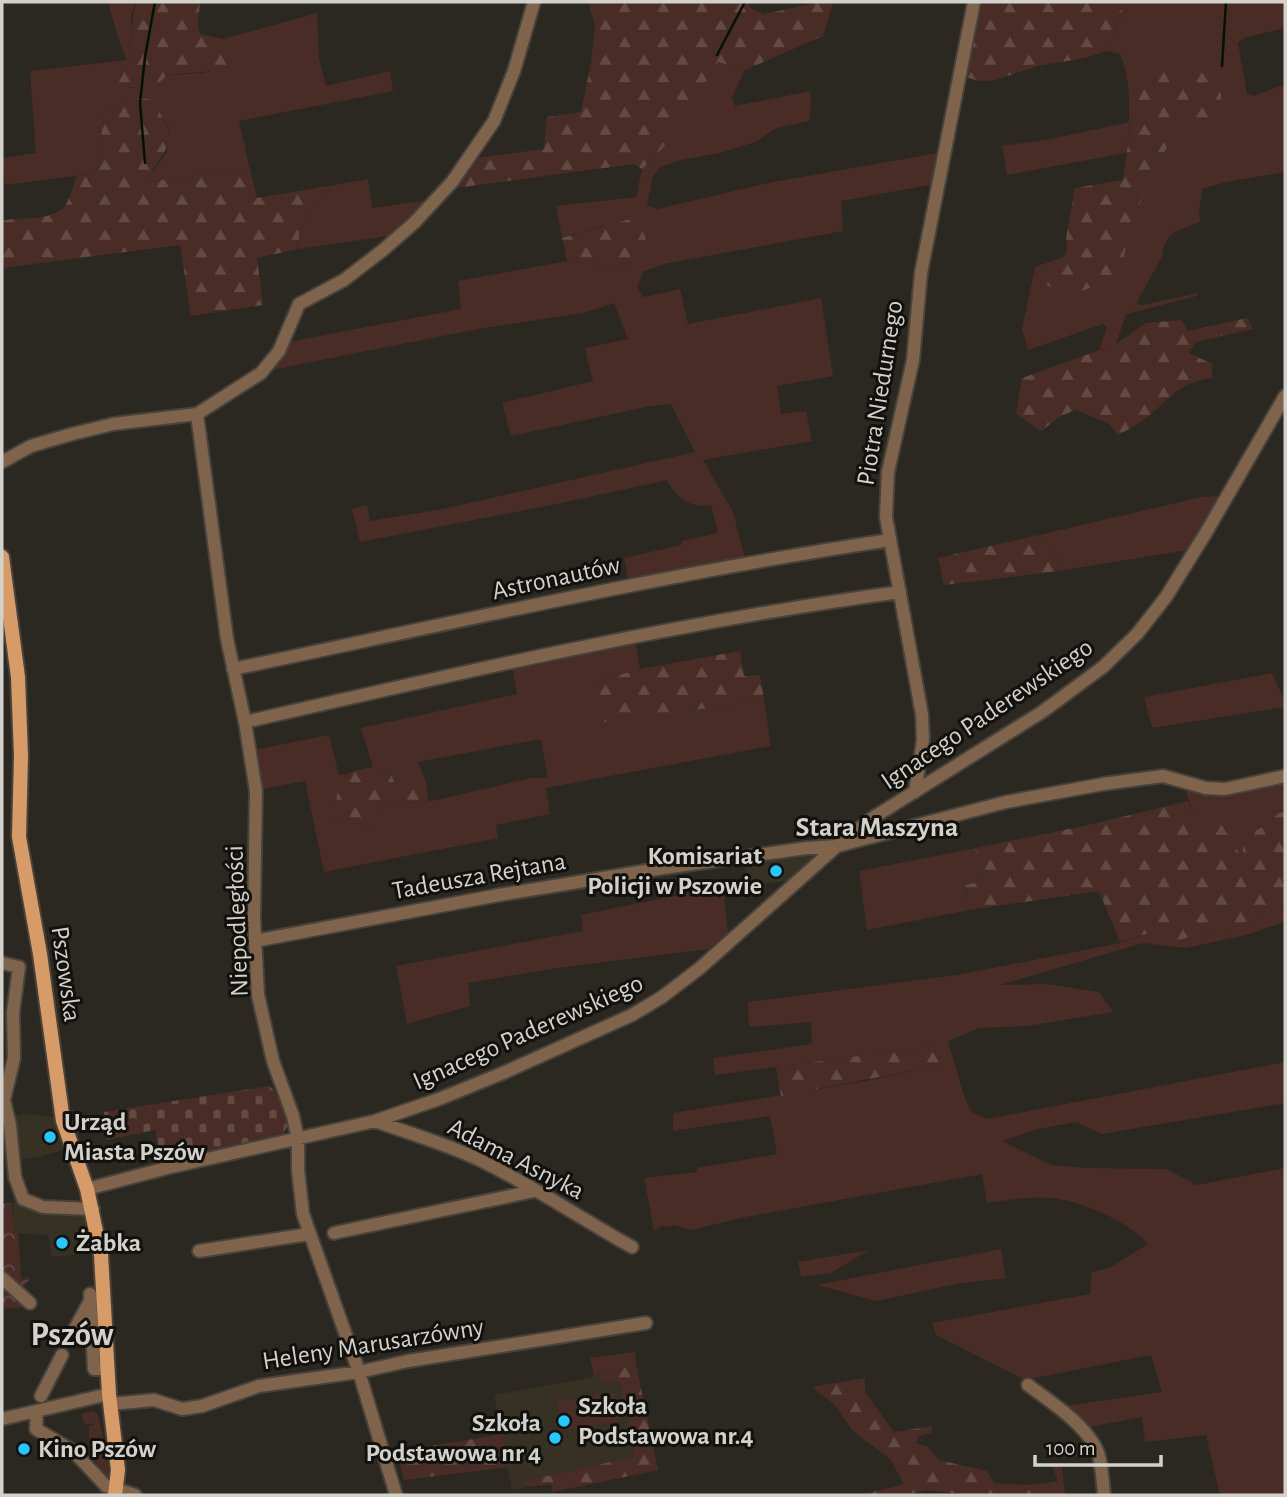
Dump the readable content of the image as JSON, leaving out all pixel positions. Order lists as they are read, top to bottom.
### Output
{
  "streets": {
    "main road": ["Pszowska"],
    "street": [
      "Piotra Niedurnego",
      "Astronautów",
      "Ignacego Paderewskiego",
      "Tadeusza Rejtana",
      "Niepodległości",
      "Adama Asnyka",
      "Heleny Marusarzówny"
    ]
  },
  "crossings": [
    ["Piotra Niedurnego", "Astronautów"],
    ["Piotra Niedurnego", "Ignacego Paderewskiego"],
    ["Astronautów", "Niepodległości"],
    ["Ignacego Paderewskiego", "Tadeusza Rejtana"],
    ["Ignacego Paderewskiego", "Niepodległości"],
    ["Ignacego Paderewskiego", "Pszowska"],
    ["Ignacego Paderewskiego", "Adama Asnyka"],
    ["Tadeusza Rejtana", "Niepodległości"],
    ["Niepodległości", "Heleny Marusarzówny"],
    ["Pszowska", "Heleny Marusarzówny"]
  ],
  "districts": ["Stara Maszyna", "Pszów"],
  "places": [
    "Komisariat Policji w Pszowie",
    "Urząd Miasta Pszów",
    "Żabka",
    "Szkoła Podstawowa nr.4",
    "Szkoła Podstawowa nr 4",
    "Kino Pszów"
  ],
  "scale_bar": "100 m"
}
